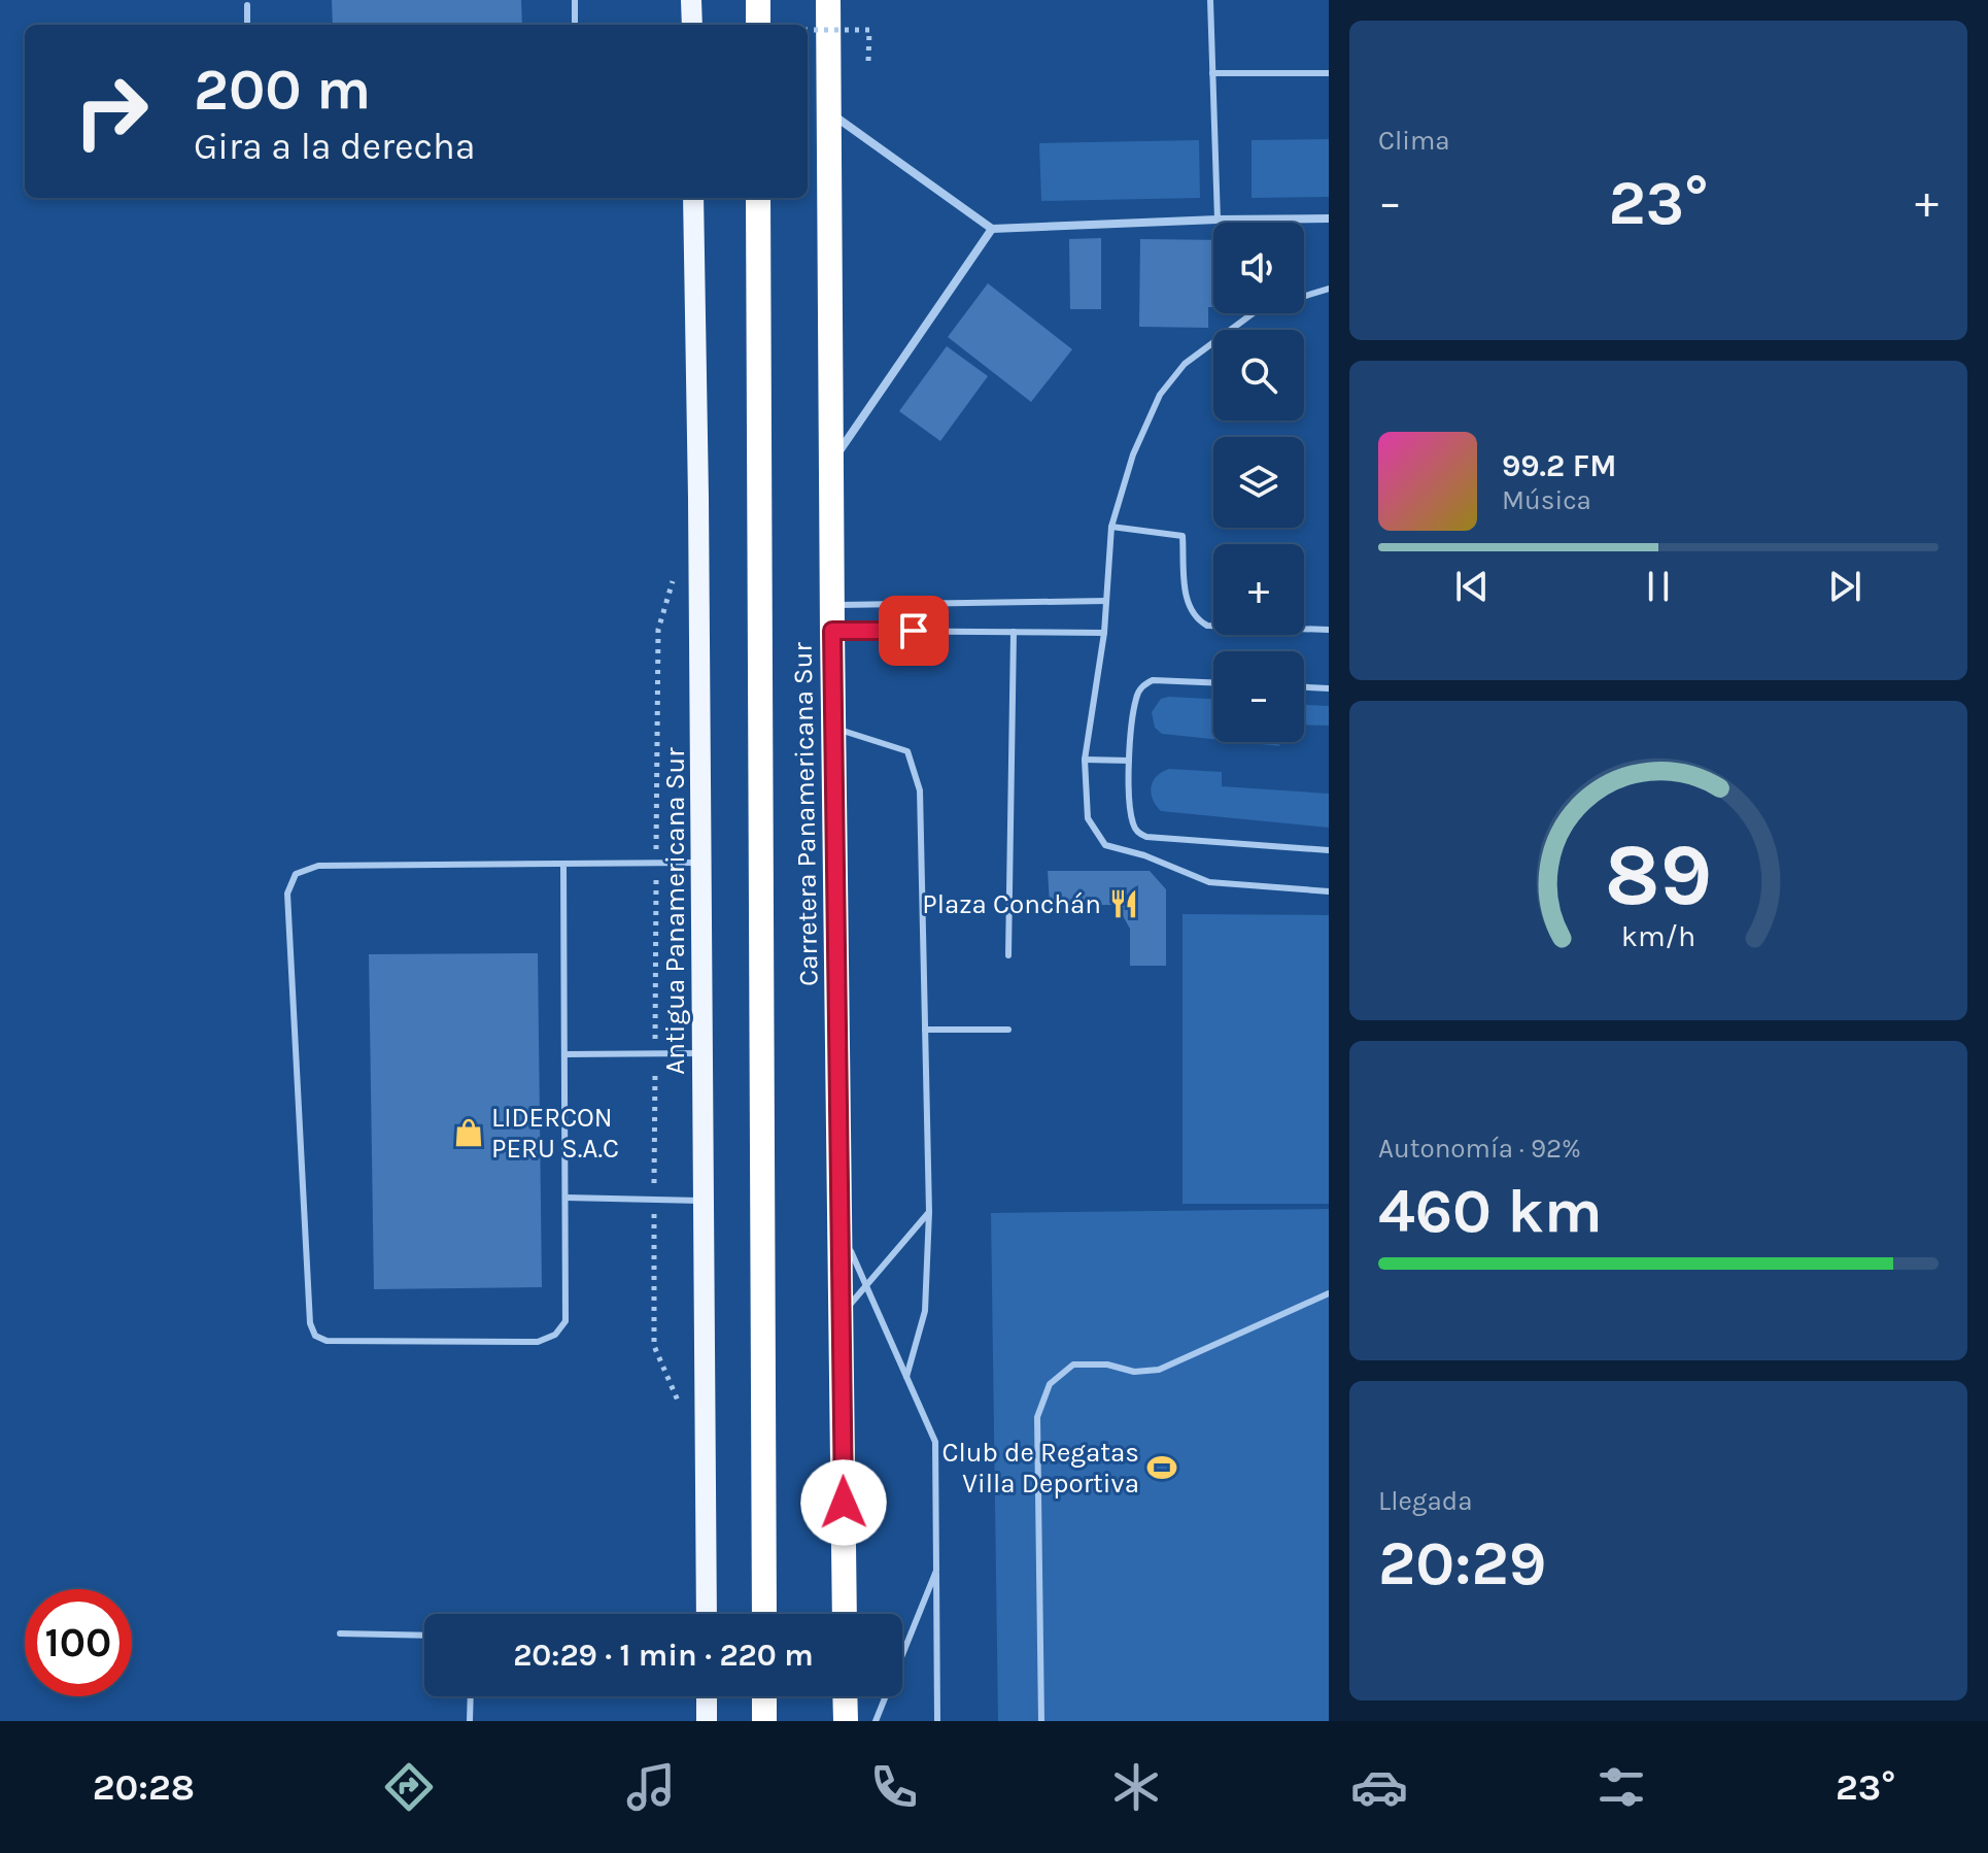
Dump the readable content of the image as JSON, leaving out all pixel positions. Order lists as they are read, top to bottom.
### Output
{
  "streets": {
    "highway": ["Carretera Panamericana Sur"],
    "main road": ["Antigua Panamericana Sur"]
  },
  "places": {
    "restaurant": ["Plaza Conchán"],
    "shop": ["LIDERCON PERU S.A.C"],
    "sports": ["Club de Regatas Villa Deportiva"]
  },
  "page": {
    "tile": [
      "Clima",
      ["Autonomía · 92%", "460 km"],
      ["Llegada", "20:29"]
    ],
    "turn": ["200 m", "Gira a la derecha"],
    "heat": ["−", "23°", "+"],
    "map_buttons": ["+", "−"],
    "song": ["99.2 FM", "Música"],
    "limit": "100",
    "trip": "20:29 · 1 min · 220 m",
    "tabs": ["20:28", "23°"],
    "gauge": ["89", "km/h"]
  }
}
